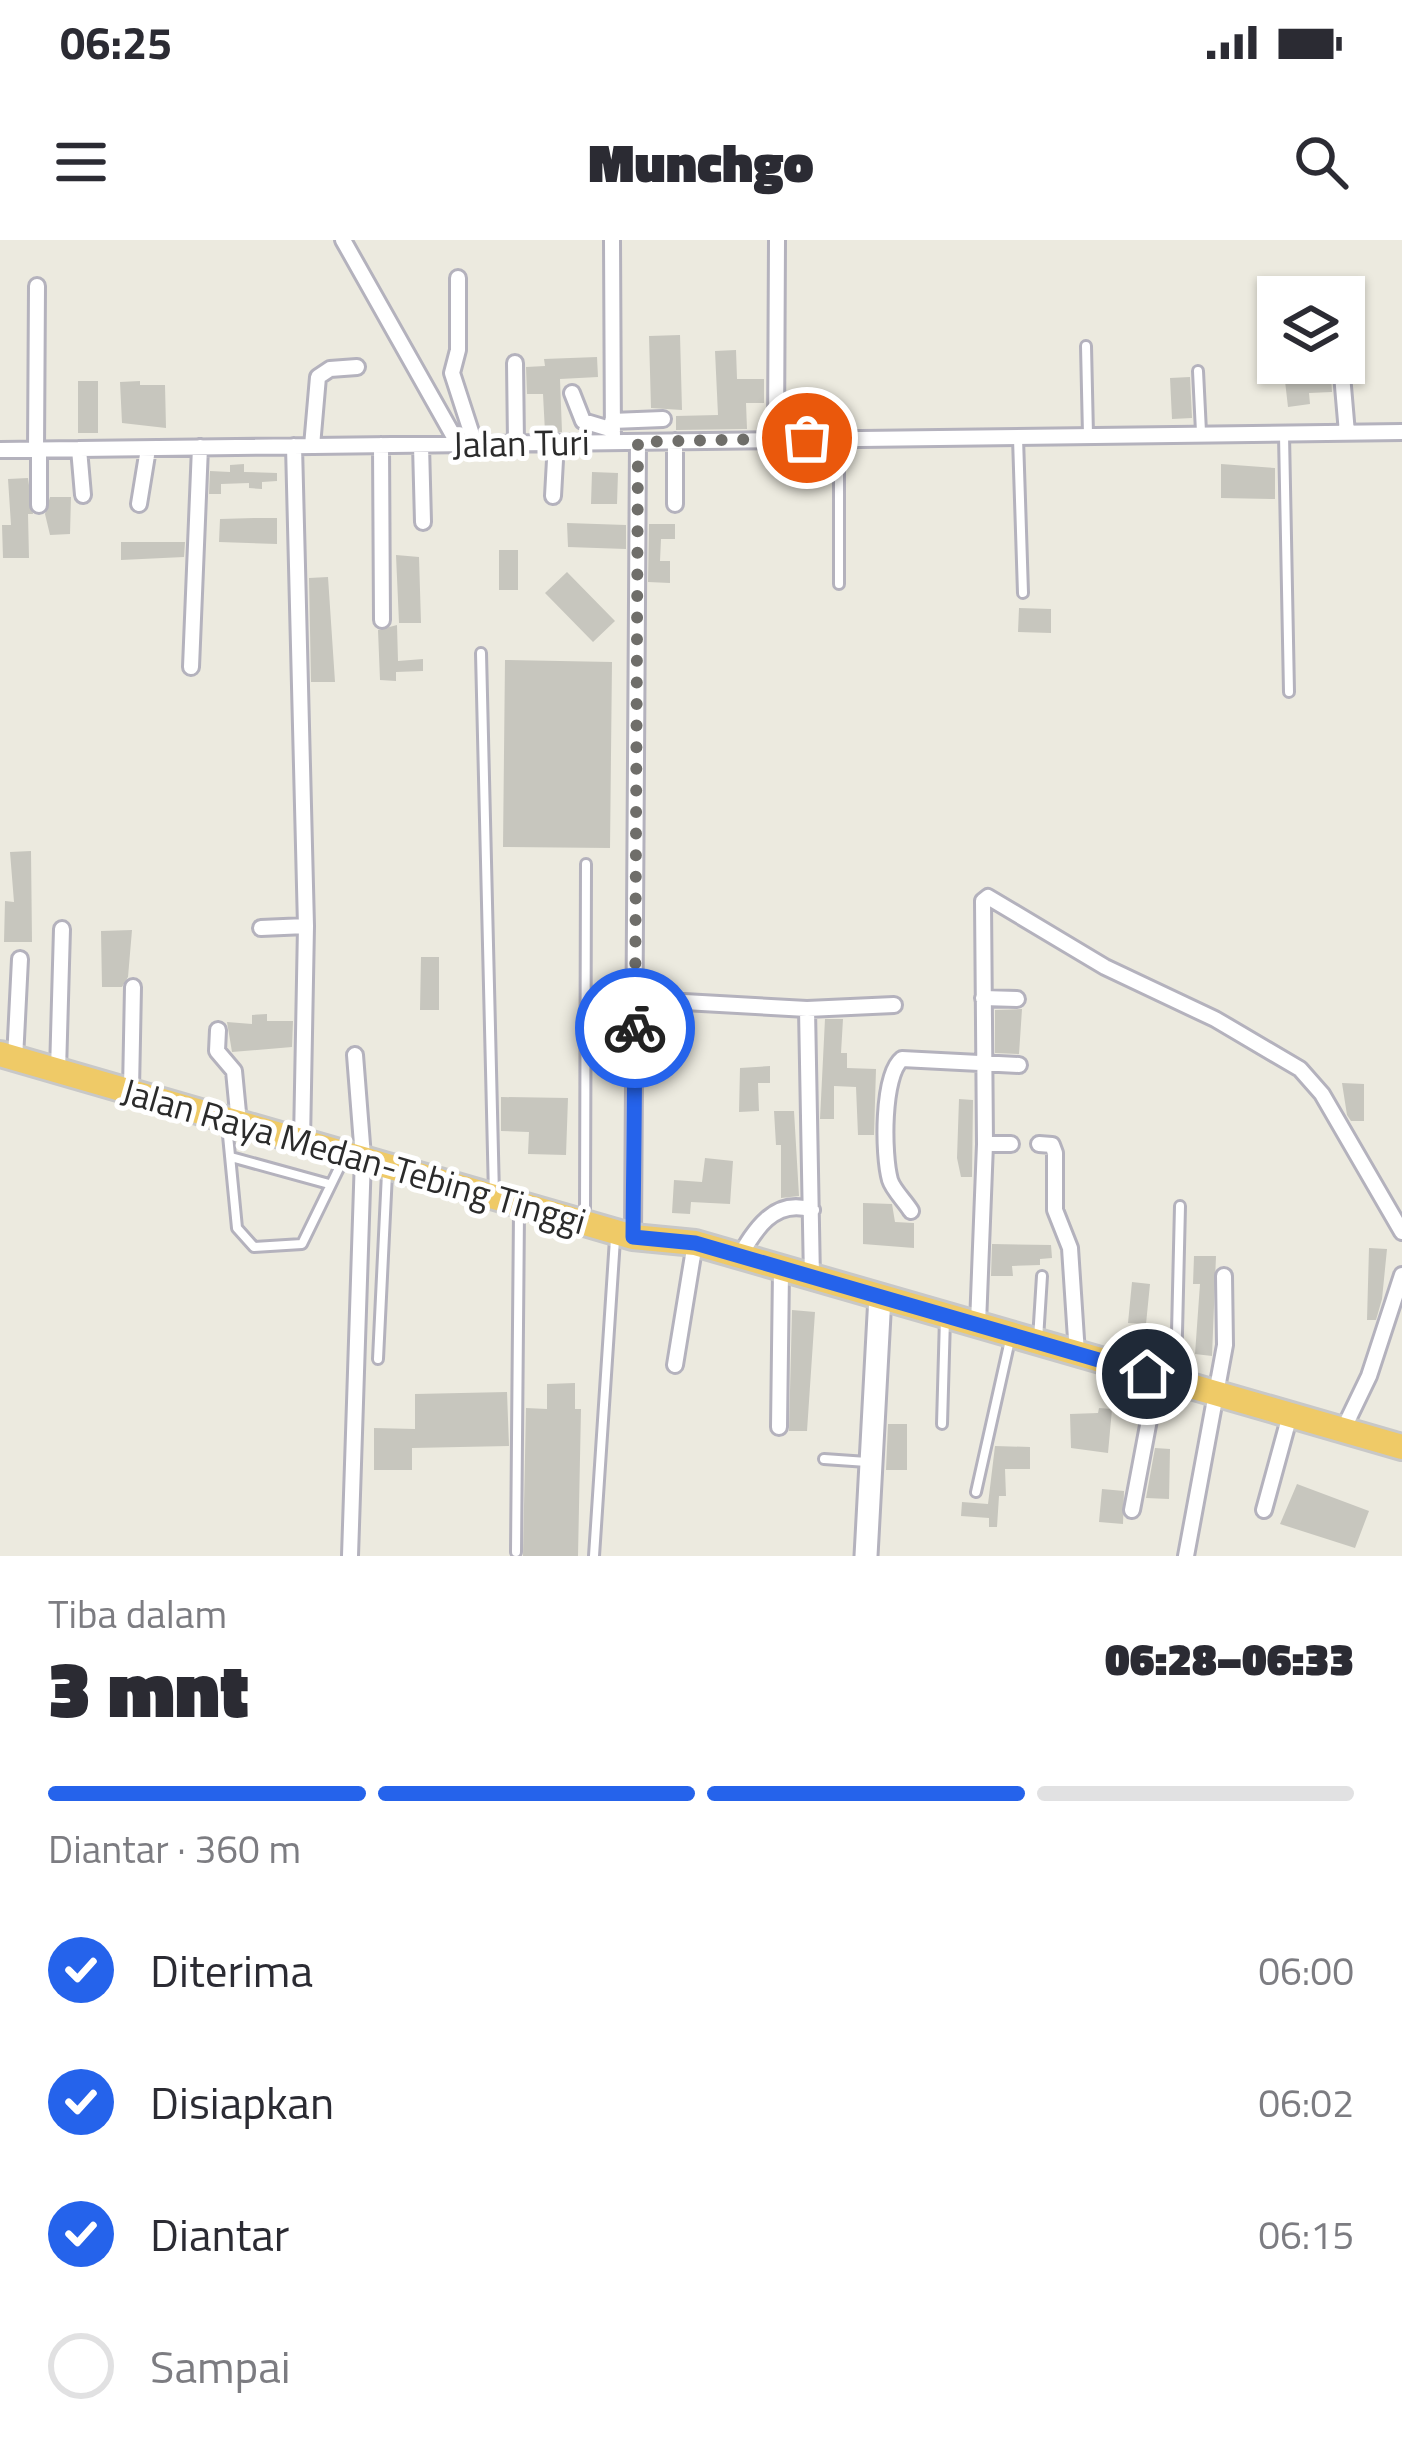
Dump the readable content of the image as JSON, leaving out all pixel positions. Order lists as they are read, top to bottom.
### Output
{
  "streets": {
    "highway": ["Jalan Raya Medan-Tebing Tinggi"],
    "street": ["Jalan Turi"]
  },
  "page": {
    "status": "06:25",
    "header": "Munchgo",
    "heading": ["3 mnt", "Tiba dalam", "06:28–06:33"],
    "bar": "Diantar · 360 m",
    "list": [
      ["Diterima", "06:00"],
      ["Disiapkan", "06:02"],
      ["Diantar", "06:15"],
      "Sampai"
    ]
  }
}
